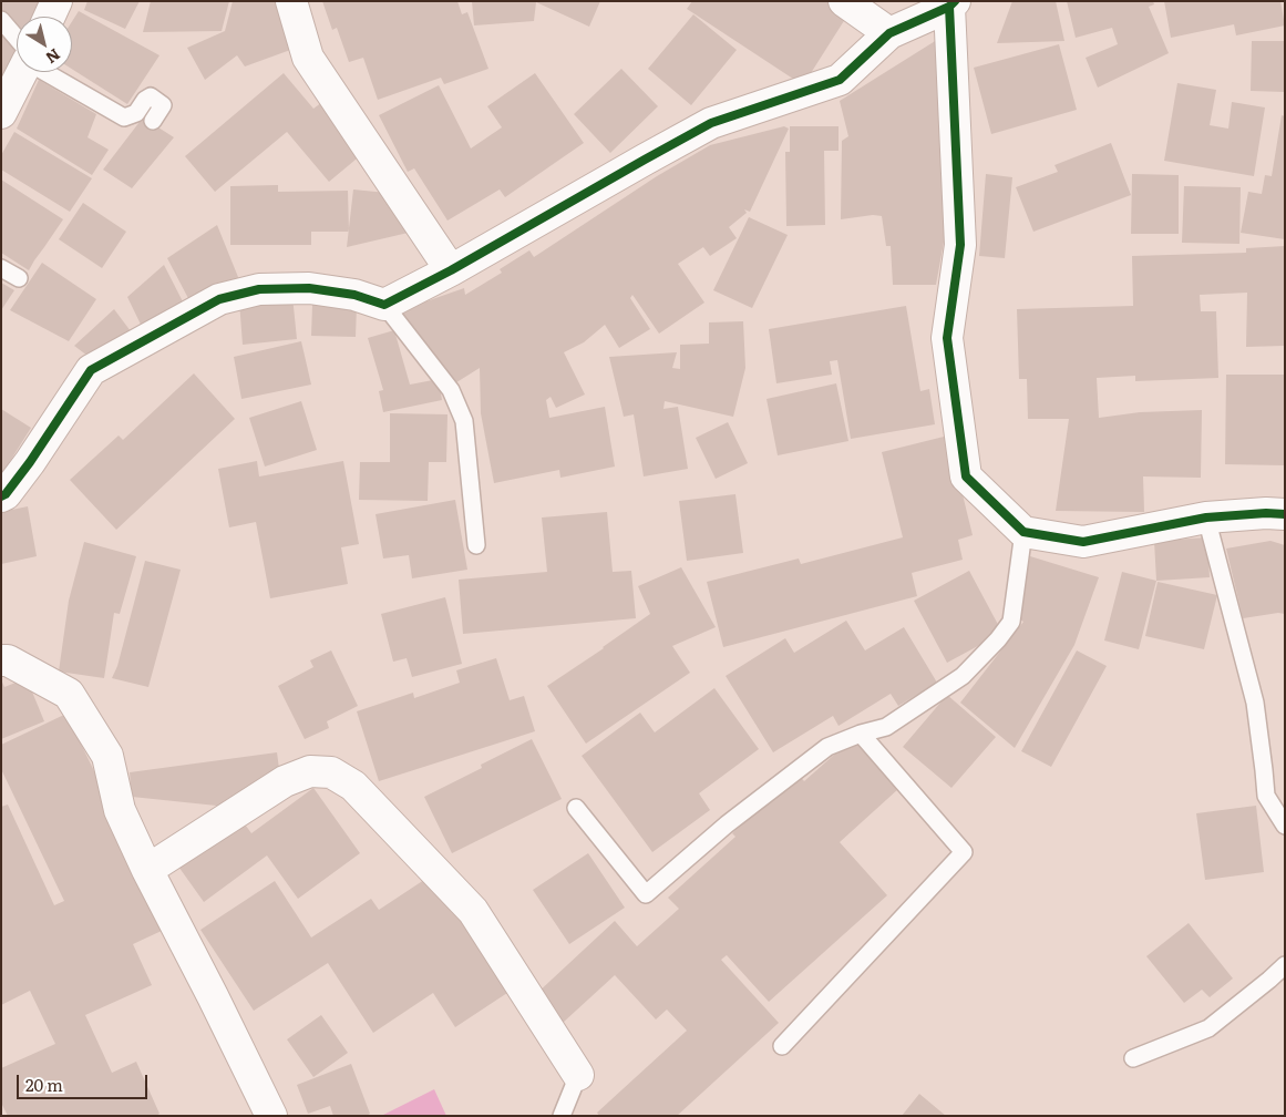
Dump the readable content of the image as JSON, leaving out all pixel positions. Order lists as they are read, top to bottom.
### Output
{
  "scale_bar": "20 m",
  "north": "bottom right"
}
